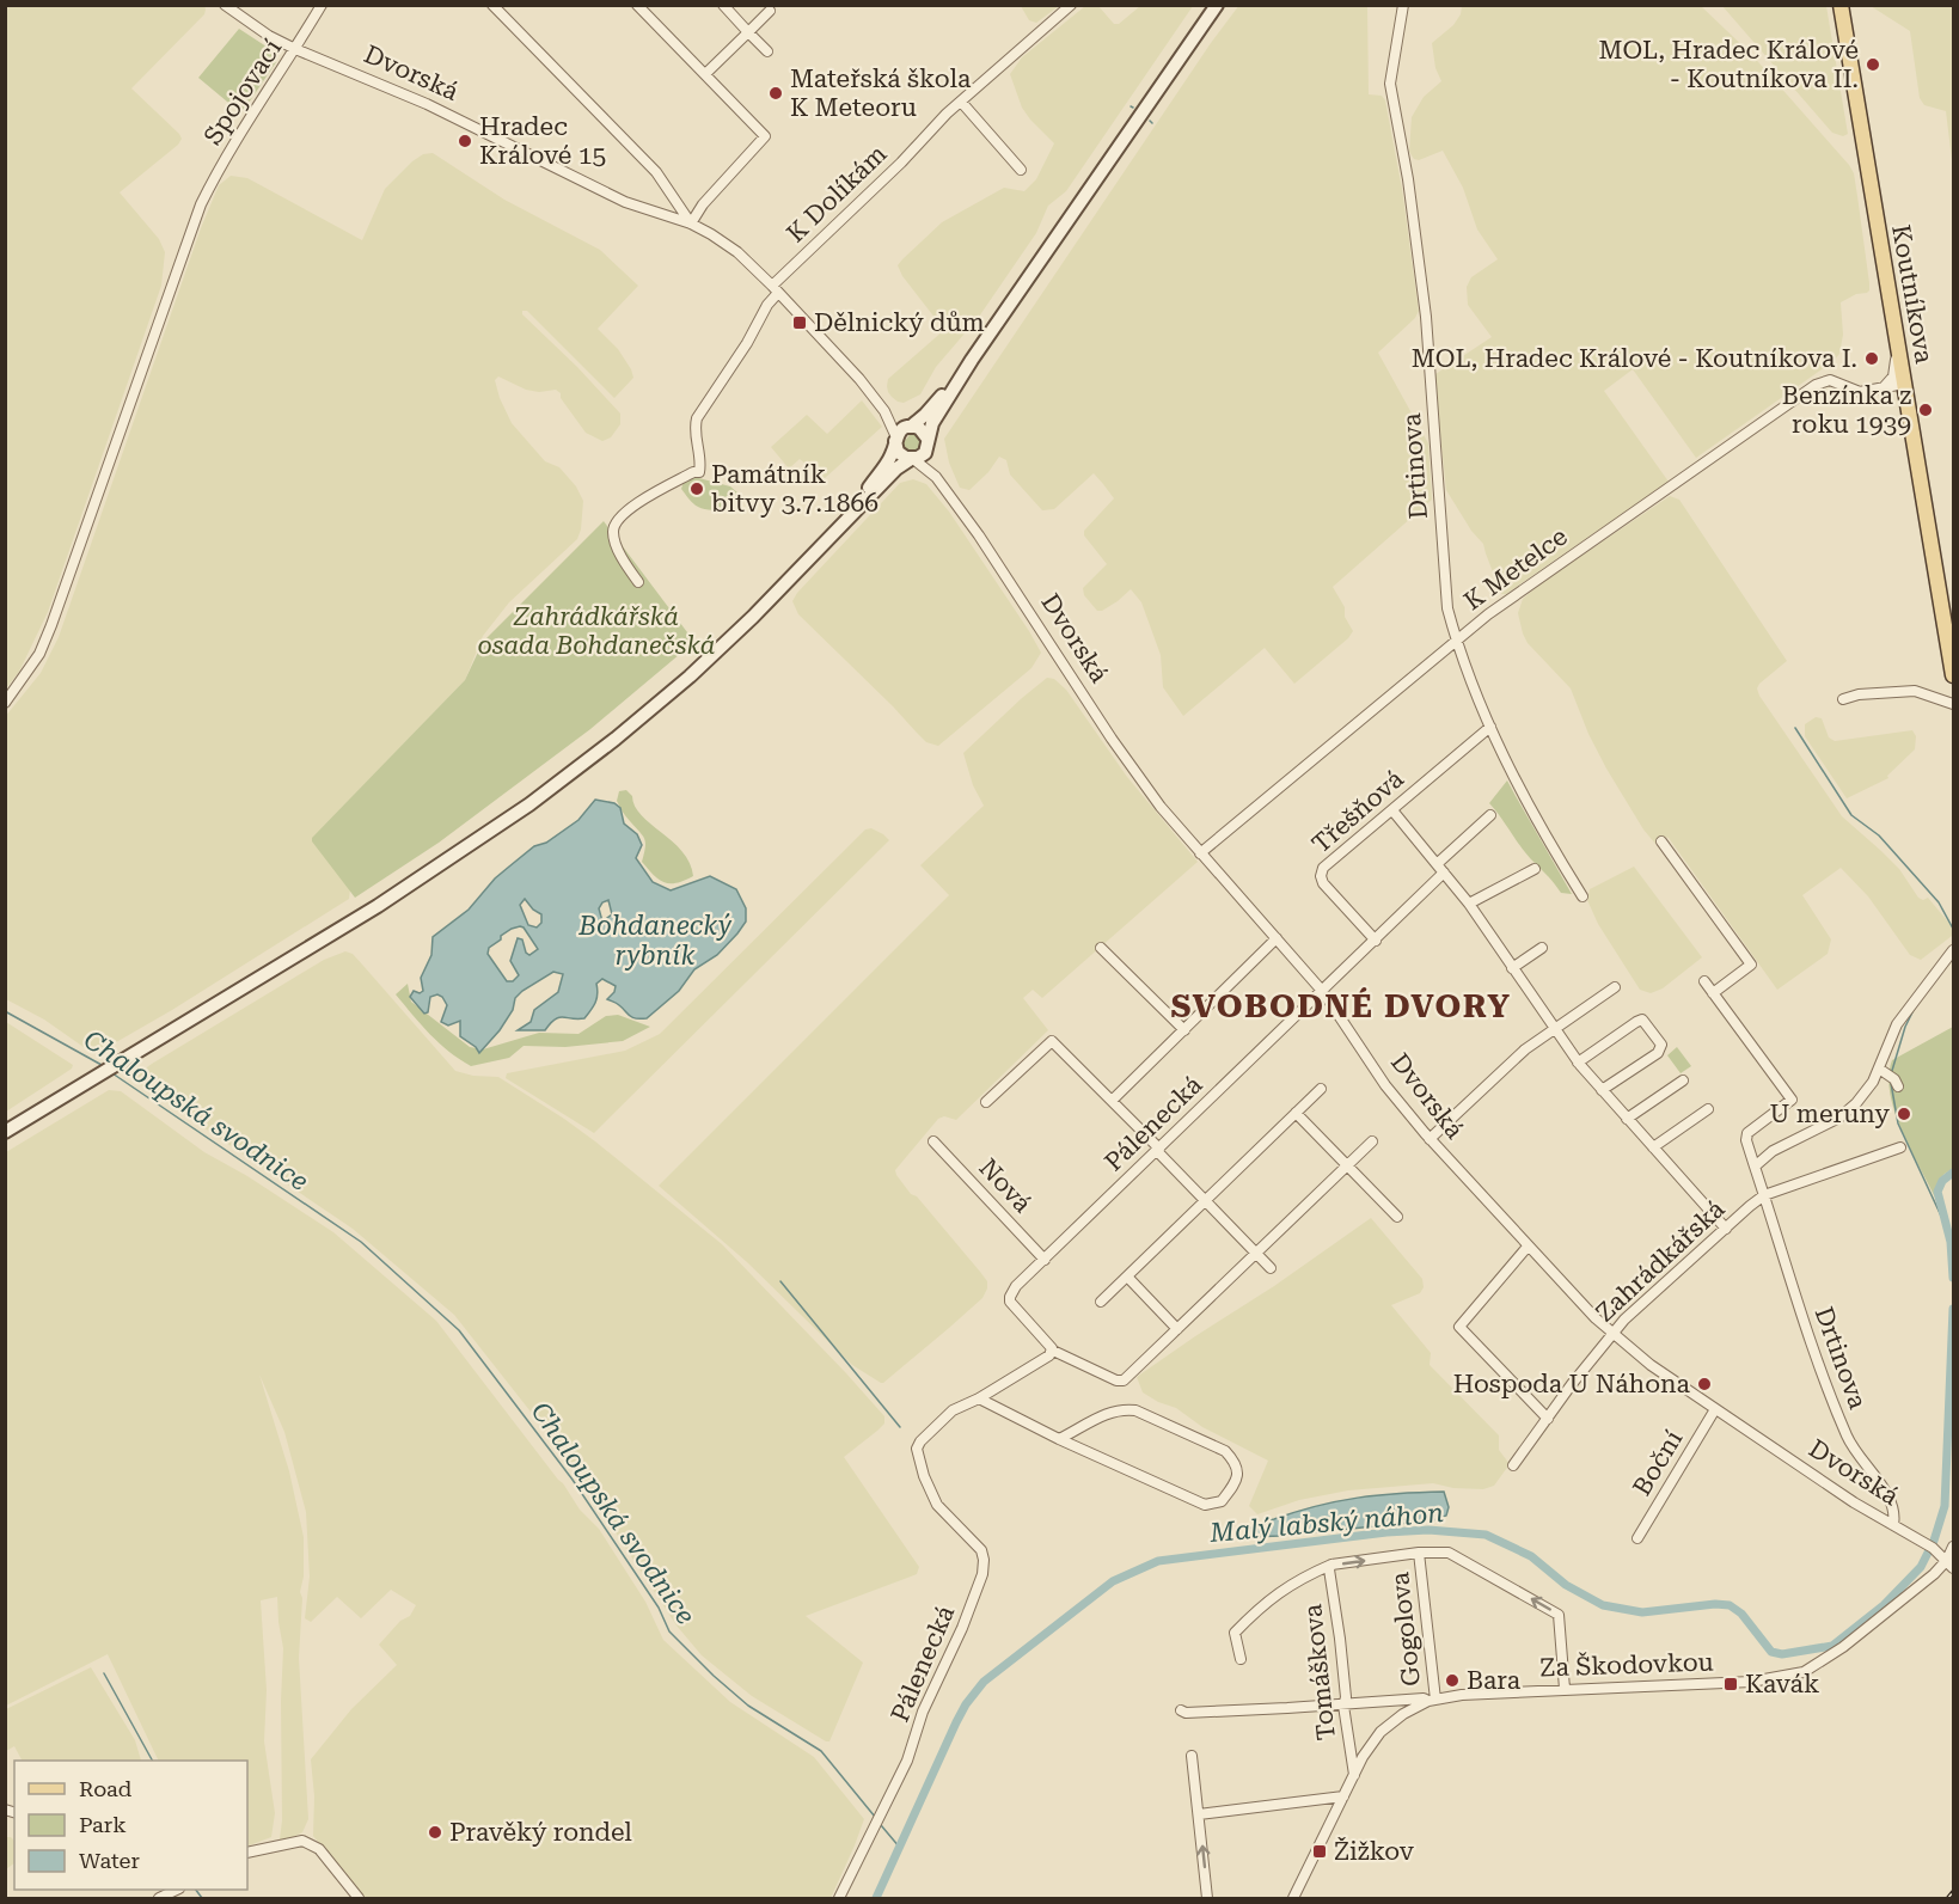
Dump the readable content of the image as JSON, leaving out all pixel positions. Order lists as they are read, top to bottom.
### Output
{
  "streets": {
    "main road": ["Dvorská", "Koutníkova"],
    "street": [
      "Spojovací",
      "K Dolíkám",
      "Drtinova",
      "K Metelce",
      "Třešňová",
      "Pálenecká",
      "Nová",
      "Zahrádkářská",
      "Boční",
      "Gogolova",
      "Za Škodovkou",
      "Tomáškova"
    ]
  },
  "crossings": [
    ["Dvorská", "Spojovací"],
    ["Dvorská", "K Dolíkám"],
    ["Dvorská", "Drtinova"],
    ["Dvorská", "K Metelce"],
    ["Dvorská", "Pálenecká"],
    ["Dvorská", "Zahrádkářská"],
    ["Dvorská", "Boční"],
    ["Dvorská", "Za Škodovkou"],
    ["Koutníkova", "K Metelce"],
    ["Drtinova", "K Metelce"],
    ["Drtinova", "Třešňová"],
    ["Drtinova", "Zahrádkářská"],
    ["Třešňová", "Pálenecká"],
    ["Pálenecká", "Nová"],
    ["Gogolova", "Za Škodovkou"],
    ["Gogolova", "Tomáškova"],
    ["Za Škodovkou", "Tomáškova"]
  ],
  "districts": ["SVOBODNÉ DVORY"],
  "water": ["Bohdanecký rybník", "Chaloupská svodnice", "Malý labský náhon"],
  "parks": ["Zahrádkářská osada Bohdanečská"],
  "places": {
    "other": [
      "MOL, Hradec Králové - Koutníkova II.",
      "Mateřská škola K Meteoru",
      "Hradec Králové 15",
      "MOL, Hradec Králové - Koutníkova I.",
      "Benzínka z roku 1939",
      "Památník bitvy 3.7.1866",
      "U meruny",
      "Hospoda U Náhona",
      "Bara",
      "Pravěký rondel"
    ],
    "transit": ["Dělnický dům", "Kavák", "Žižkov"]
  },
  "legend": ["Road", "Park", "Water"]
}
